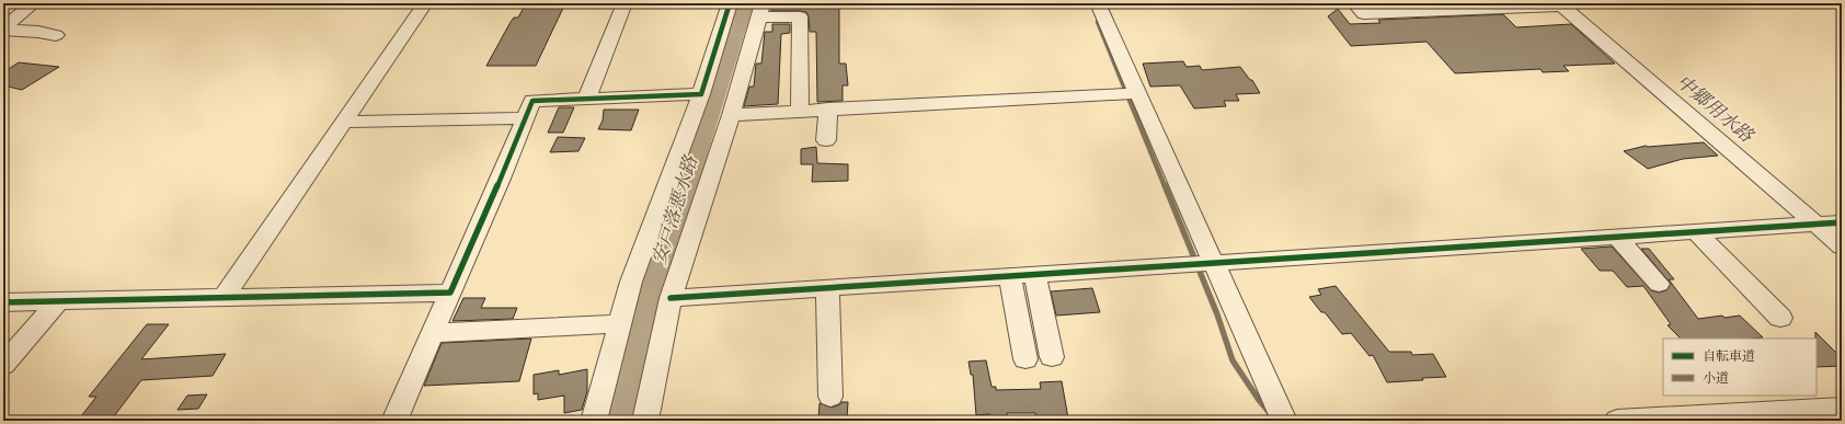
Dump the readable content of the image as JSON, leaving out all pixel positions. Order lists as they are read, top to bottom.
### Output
{
  "water": ["中郷用水路", "安戸落悪水路"],
  "legend": ["自転車道", "小道"]
}
